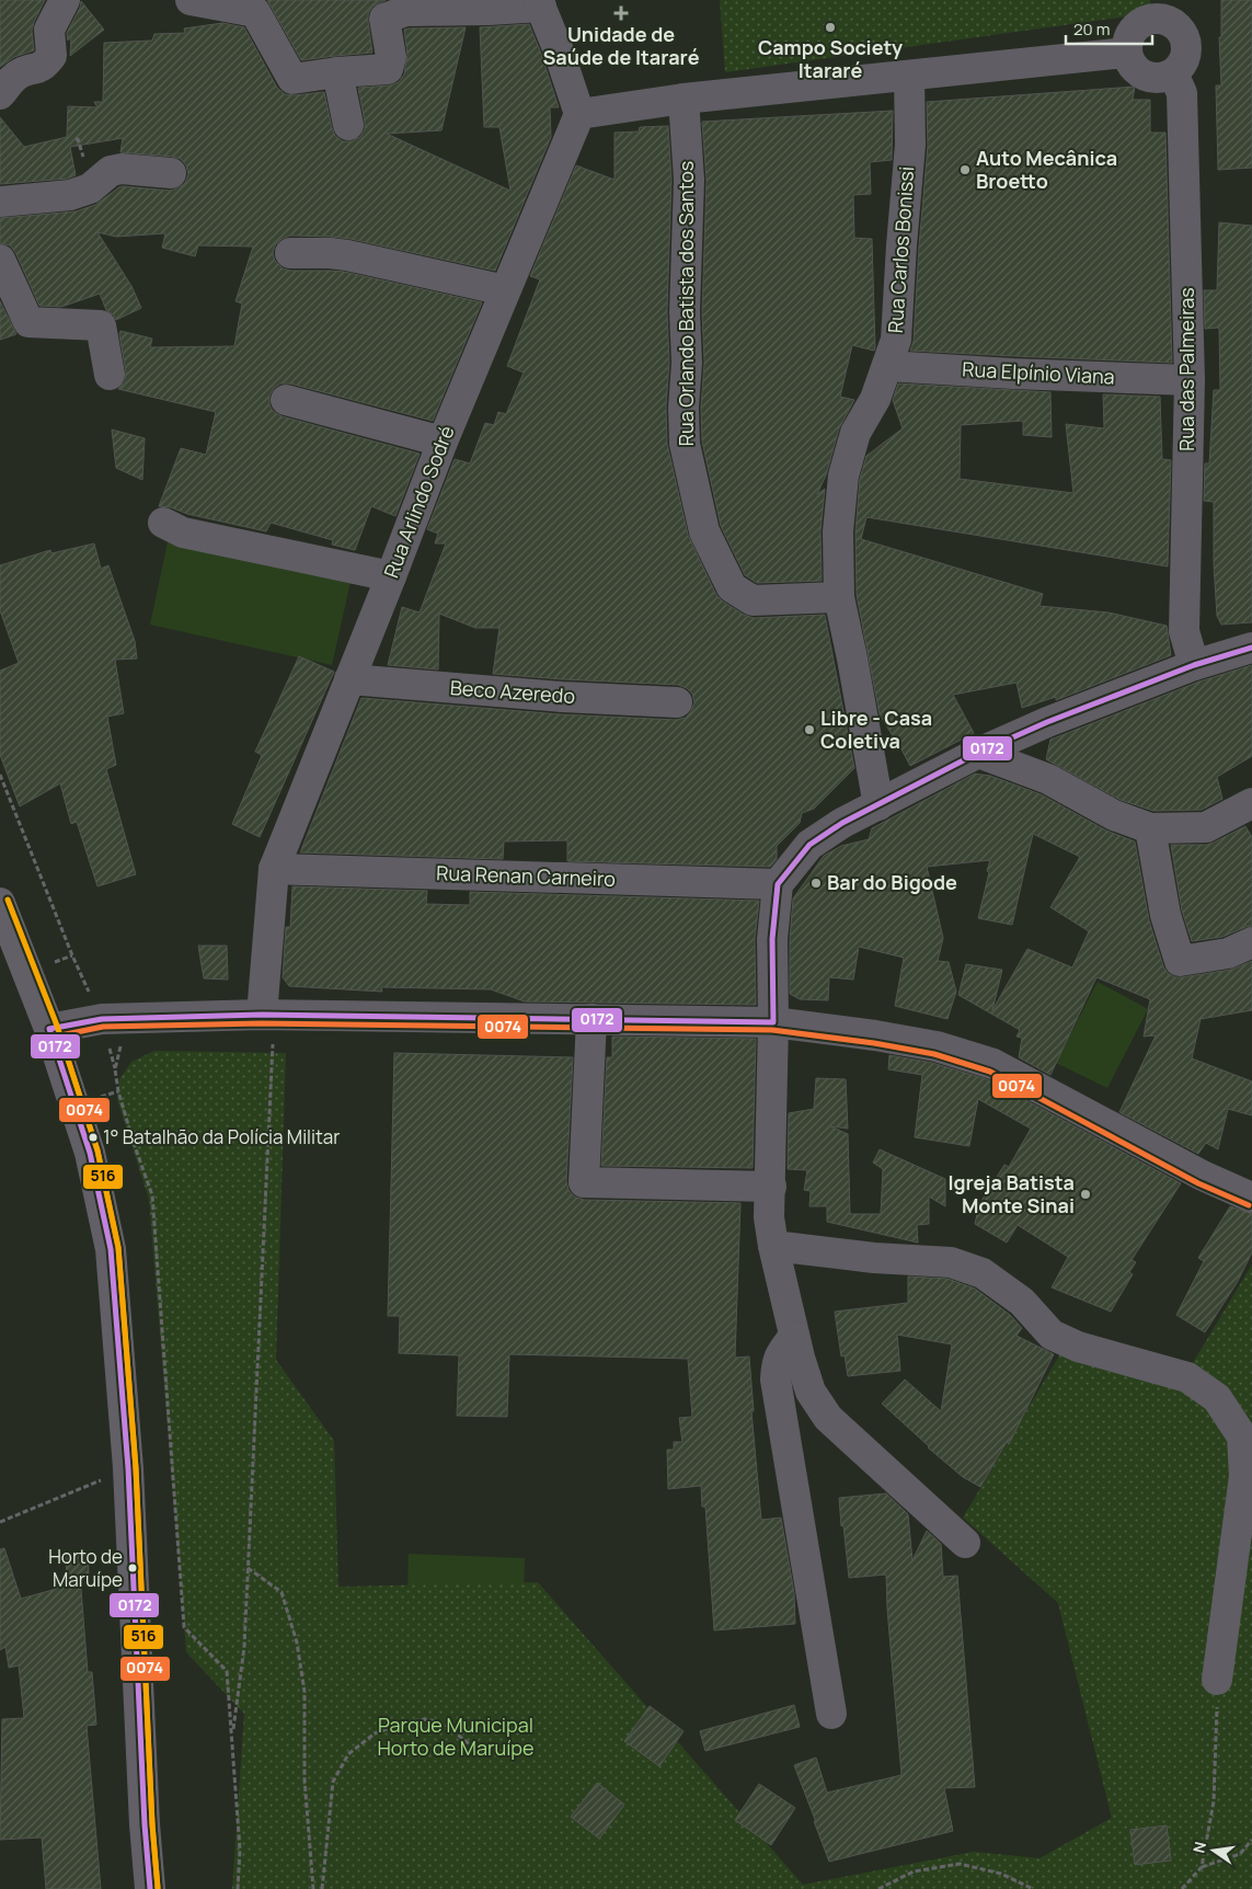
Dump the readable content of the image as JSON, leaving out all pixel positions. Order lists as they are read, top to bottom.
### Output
{
  "streets": {
    "street": [
      "Rua Carlos Bonissi",
      "Rua Orlando Batista dos Santos",
      "Rua das Palmeiras",
      "Rua Elpínio Viana",
      "Rua Arlindo Sodré",
      "Beco Azeredo",
      "Rua Renan Carneiro"
    ]
  },
  "crossings": [
    ["Rua Carlos Bonissi", "Rua Orlando Batista dos Santos"],
    ["Rua Carlos Bonissi", "Rua Elpínio Viana"],
    ["Rua das Palmeiras", "Rua Elpínio Viana"],
    ["Rua Arlindo Sodré", "Beco Azeredo"],
    ["Rua Arlindo Sodré", "Rua Renan Carneiro"]
  ],
  "parks": ["Parque Municipal Horto de Maruípe"],
  "places": {
    "health": ["Unidade de Saúde de Itararé"],
    "other": [
      "Campo Society Itararé",
      "Auto Mecânica Broetto",
      "Libre - Casa Coletiva",
      "Bar do Bigode",
      "1° Batalhão da Polícia Militar",
      "Igreja Batista Monte Sinai",
      "Horto de Maruípe"
    ]
  },
  "lines": ["transit line 0172", "transit line 516", "transit line 0074"],
  "scale_bar": "20 m",
  "north": "left"
}
